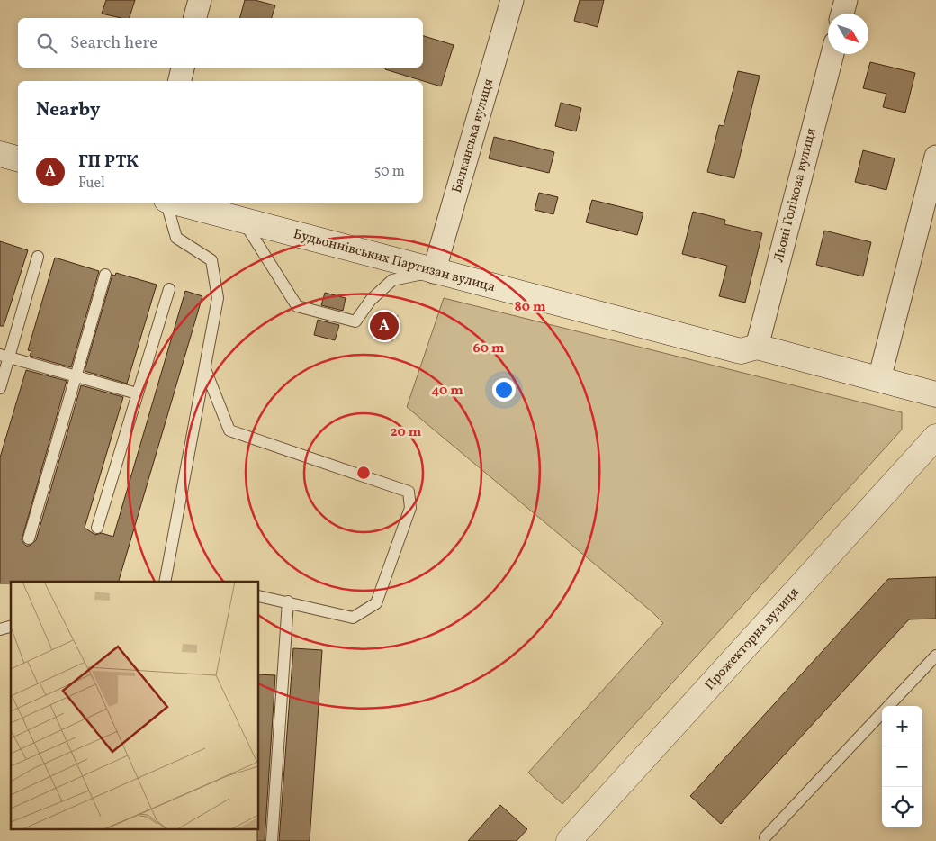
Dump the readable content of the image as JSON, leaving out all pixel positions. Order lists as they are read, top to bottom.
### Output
{
  "streets": {
    "main road": ["Будьоннівських Партизан вулиця", "Прожекторна вулиця"],
    "street": ["Балканська вулиця", "Льоні Голікова вулиця"]
  },
  "crossings": [
    ["Балканська вулиця", "Будьоннівських Партизан вулиця"],
    ["Льоні Голікова вулиця", "Будьоннівських Партизан вулиця"]
  ],
  "north": "bottom right",
  "page": {
    "search": "Search here",
    "heading": "Nearby",
    "list": [
      {
        "mark": "A",
        "name": "ГП РТК",
        "note": "Fuel",
        "value": "50 m"
      }
    ],
    "pins": "A",
    "map_buttons": ["+", "−"]
  },
  "rings": [
    "80 m",
    "60 m",
    "40 m",
    "20 m"
  ]
}
